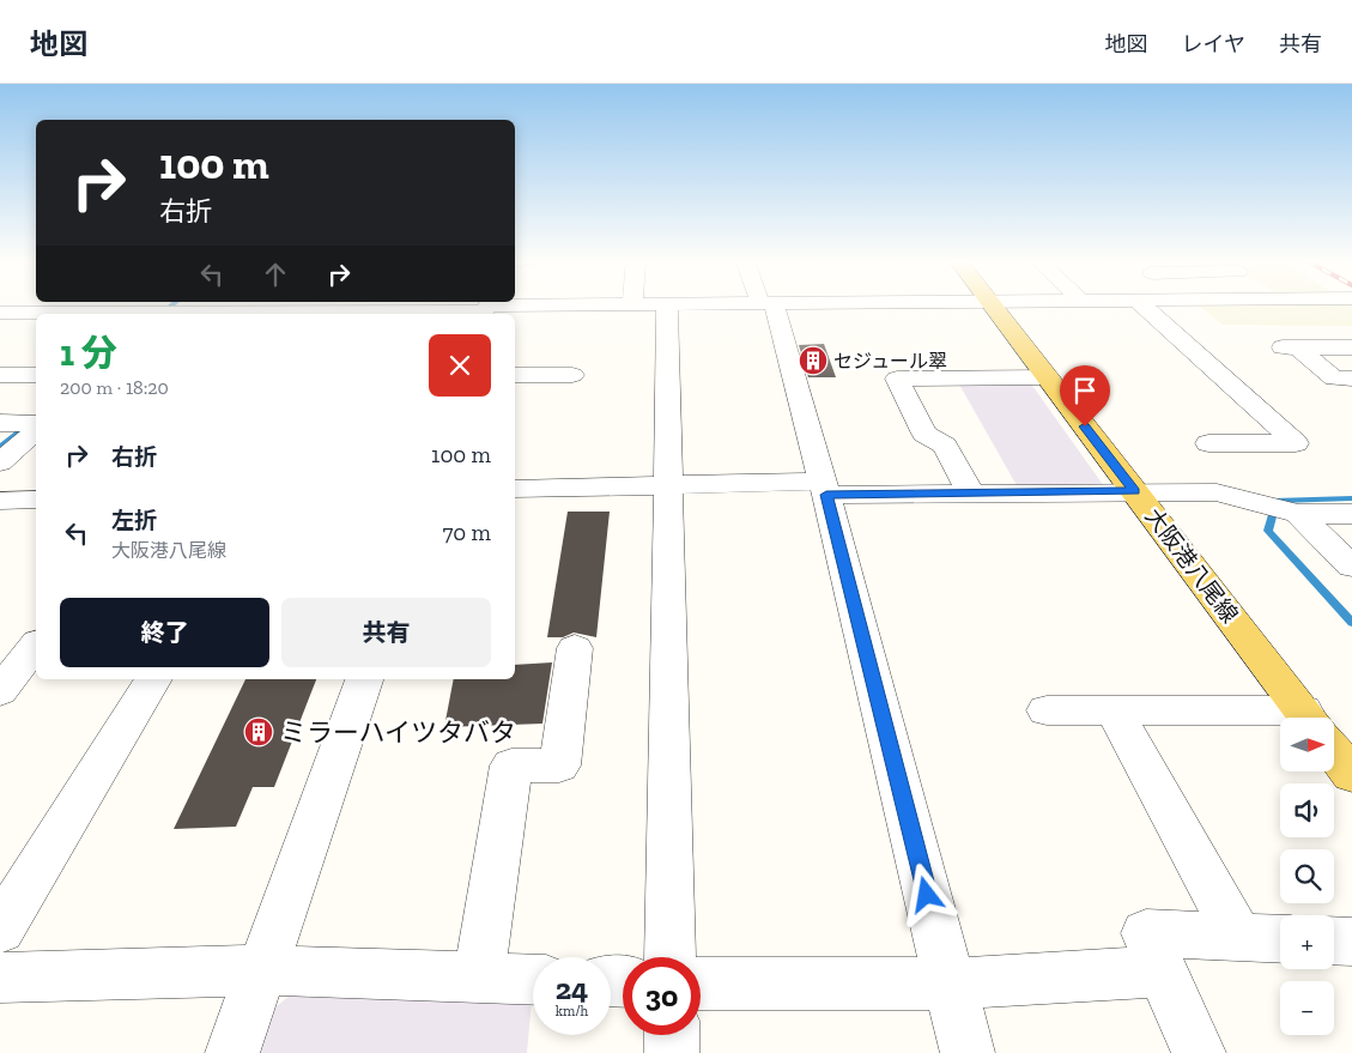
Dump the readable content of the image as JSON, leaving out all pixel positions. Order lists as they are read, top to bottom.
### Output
{
  "streets": {
    "main road": ["大阪港八尾線"]
  },
  "places": {
    "building": ["セジュール翠", "ミラーハイツタバタ"]
  },
  "north": "right",
  "page": {
    "header": "地図",
    "nav": ["地図", "レイヤ", "共有"],
    "turn": ["100 m", "右折"],
    "heading": ["1 分", "200 m · 18:20"],
    "list": [
      {
        "name": "右折",
        "value": "100 m"
      },
      {
        "name": "左折",
        "note": "大阪港八尾線",
        "value": "70 m"
      }
    ],
    "buttons": ["終了", "共有"],
    "map_buttons": ["+", "−"],
    "speed": "24 km/h",
    "limit": "30"
  }
}
